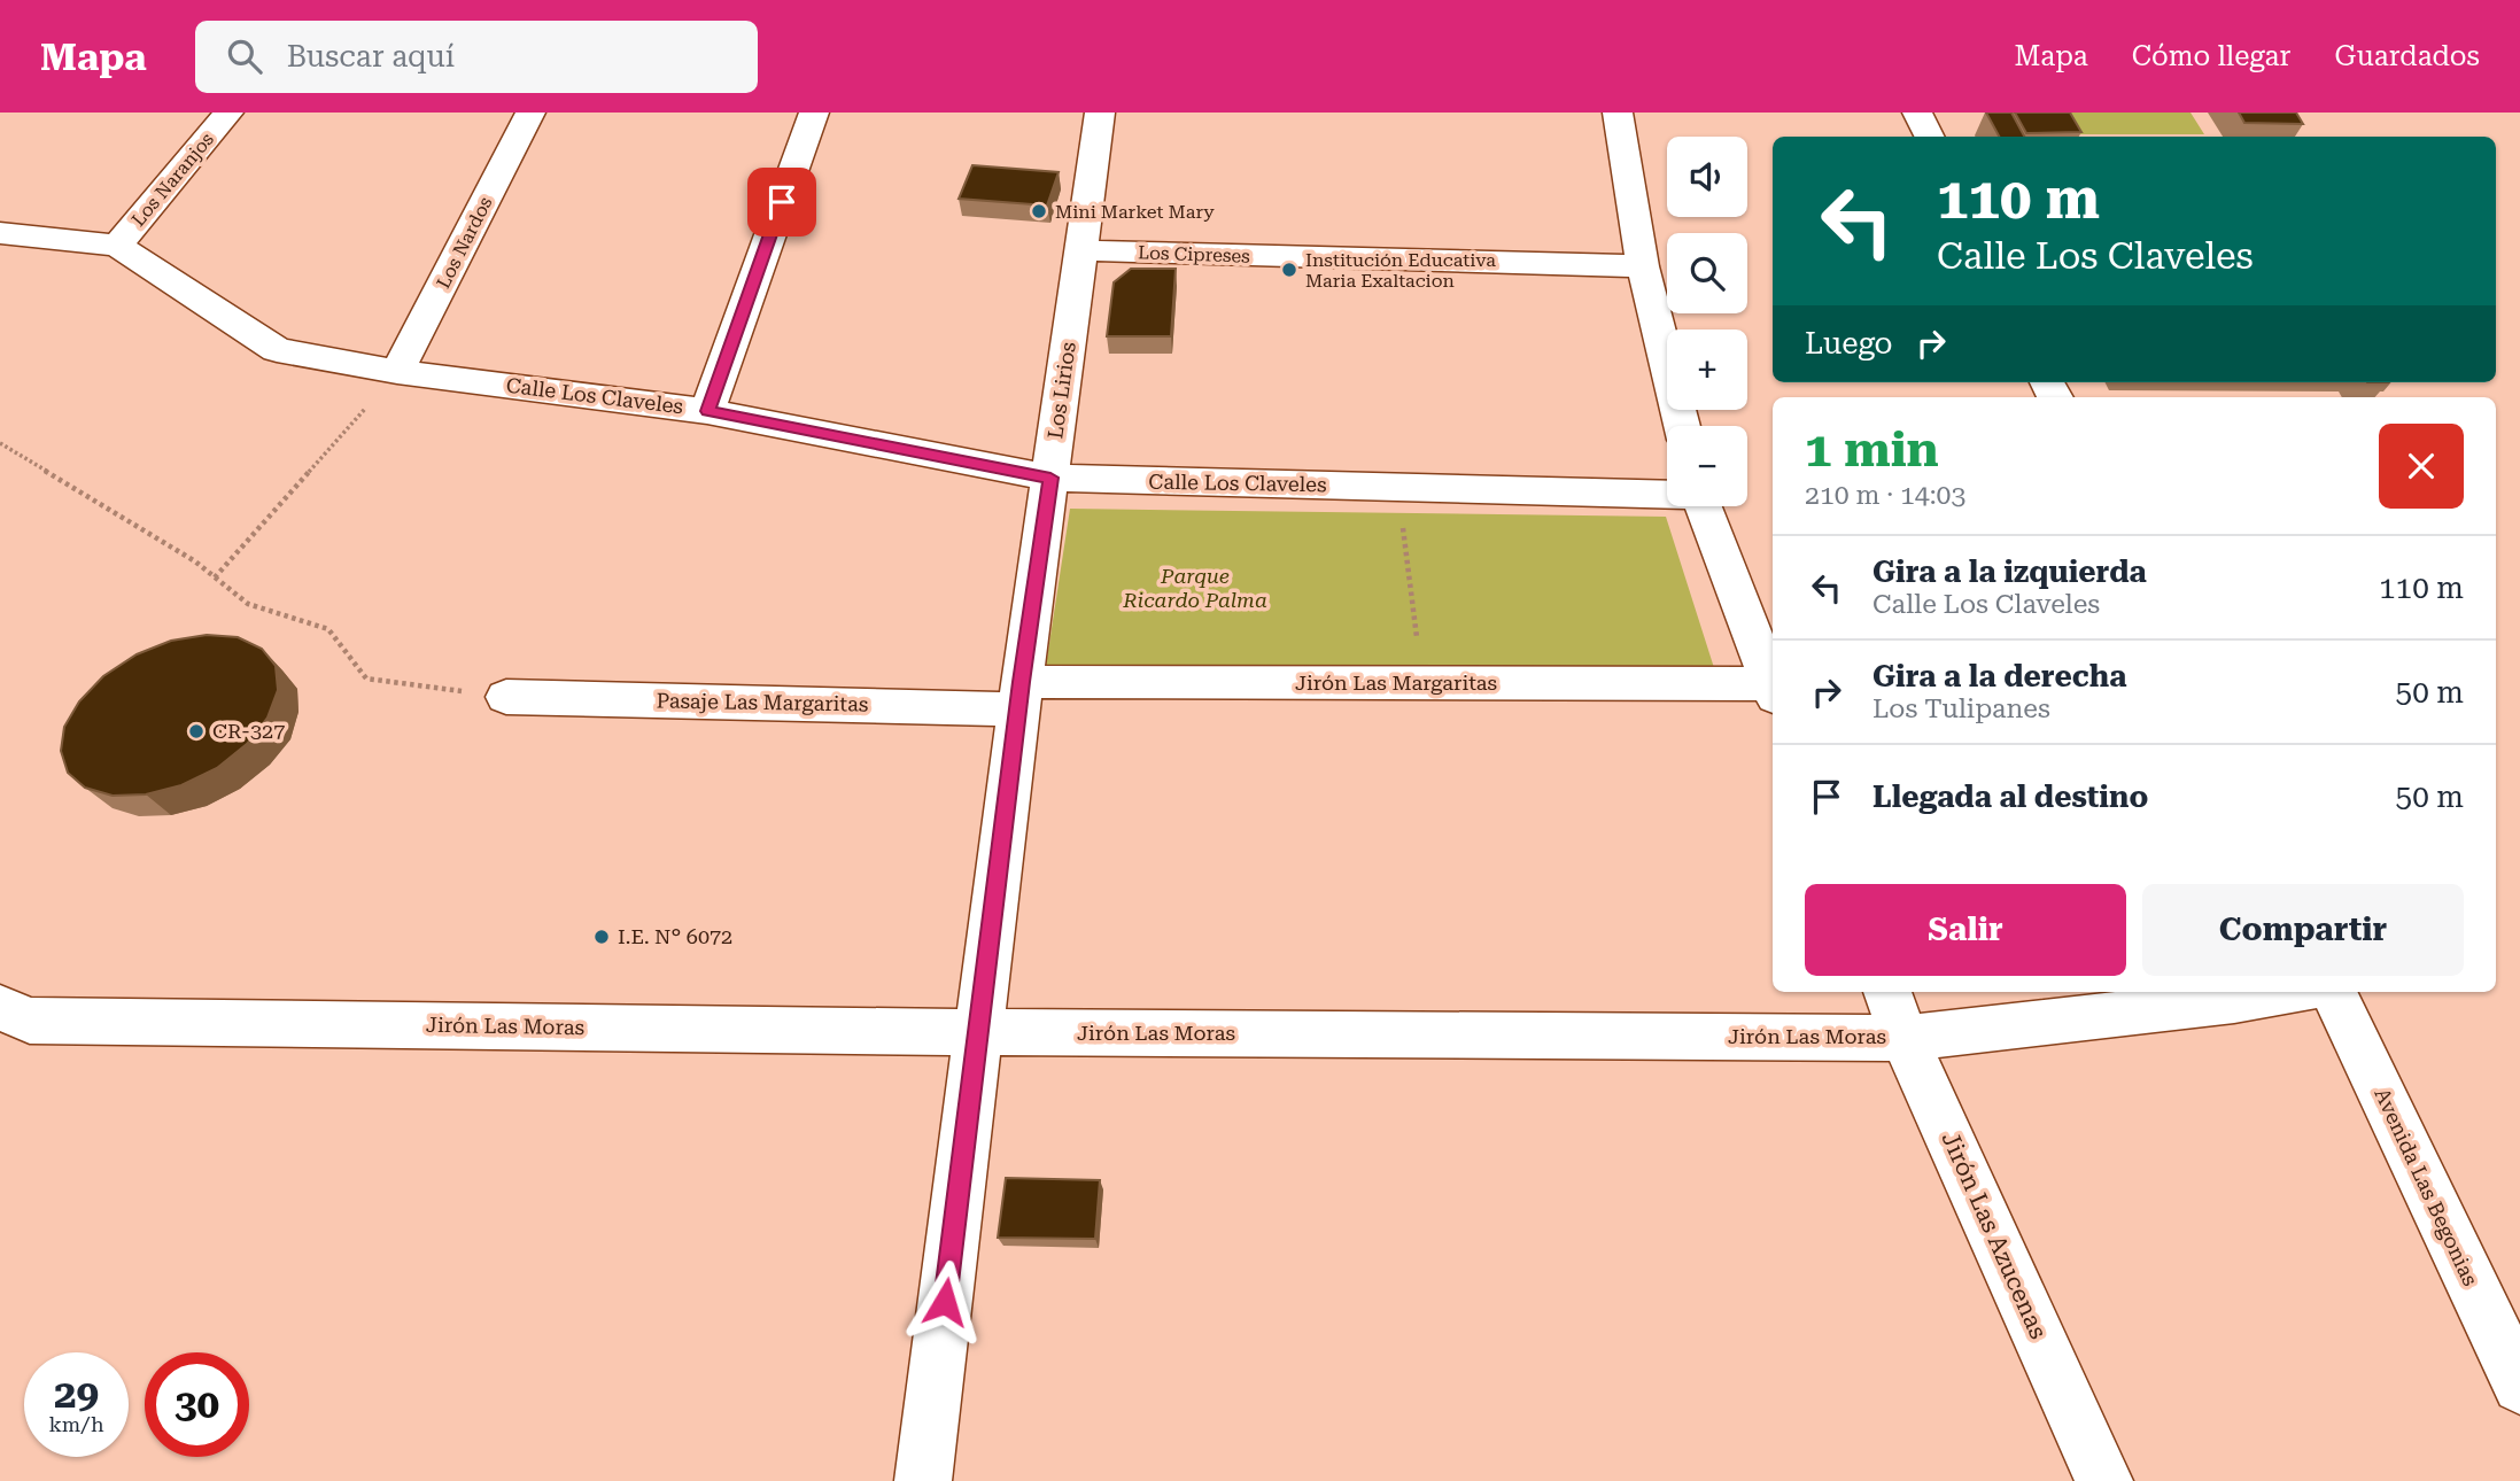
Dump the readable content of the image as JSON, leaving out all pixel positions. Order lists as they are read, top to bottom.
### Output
{
  "streets": {
    "street": [
      "Los Naranjos",
      "Los Nardos",
      "Los Cipreses",
      "Los Lirios",
      "Calle Los Claveles",
      "Jirón Las Margaritas",
      "Pasaje Las Margaritas",
      "Jirón Las Moras",
      "Avenida Las Begonias",
      "Jirón Las Azucenas"
    ]
  },
  "crossings": [
    ["Los Naranjos", "Calle Los Claveles"],
    ["Los Nardos", "Calle Los Claveles"],
    ["Los Cipreses", "Los Lirios"],
    ["Los Lirios", "Calle Los Claveles"],
    ["Los Lirios", "Jirón Las Margaritas"],
    ["Los Lirios", "Pasaje Las Margaritas"],
    ["Los Lirios", "Jirón Las Moras"],
    ["Jirón Las Margaritas", "Pasaje Las Margaritas"],
    ["Jirón Las Moras", "Jirón Las Azucenas"]
  ],
  "parks": ["Parque Ricardo Palma"],
  "places": [
    "Mini Market Mary",
    "Institución Educativa Maria Exaltacion",
    "CR-327",
    "I.E. N° 6072"
  ],
  "page": {
    "header": "Mapa",
    "search": "Buscar aquí",
    "nav": ["Mapa", "Cómo llegar", "Guardados"],
    "map_buttons": ["+", "−"],
    "turn": ["110 m", "Calle Los Claveles"],
    "then": "Luego",
    "heading": ["1 min", "210 m · 14:03"],
    "list": [
      {
        "name": "Gira a la izquierda",
        "note": "Calle Los Claveles",
        "value": "110 m"
      },
      {
        "name": "Gira a la derecha",
        "note": "Los Tulipanes",
        "value": "50 m"
      },
      {
        "name": "Llegada al destino",
        "value": "50 m"
      }
    ],
    "buttons": ["Salir", "Compartir"],
    "speed": "29 km/h",
    "limit": "30"
  }
}
